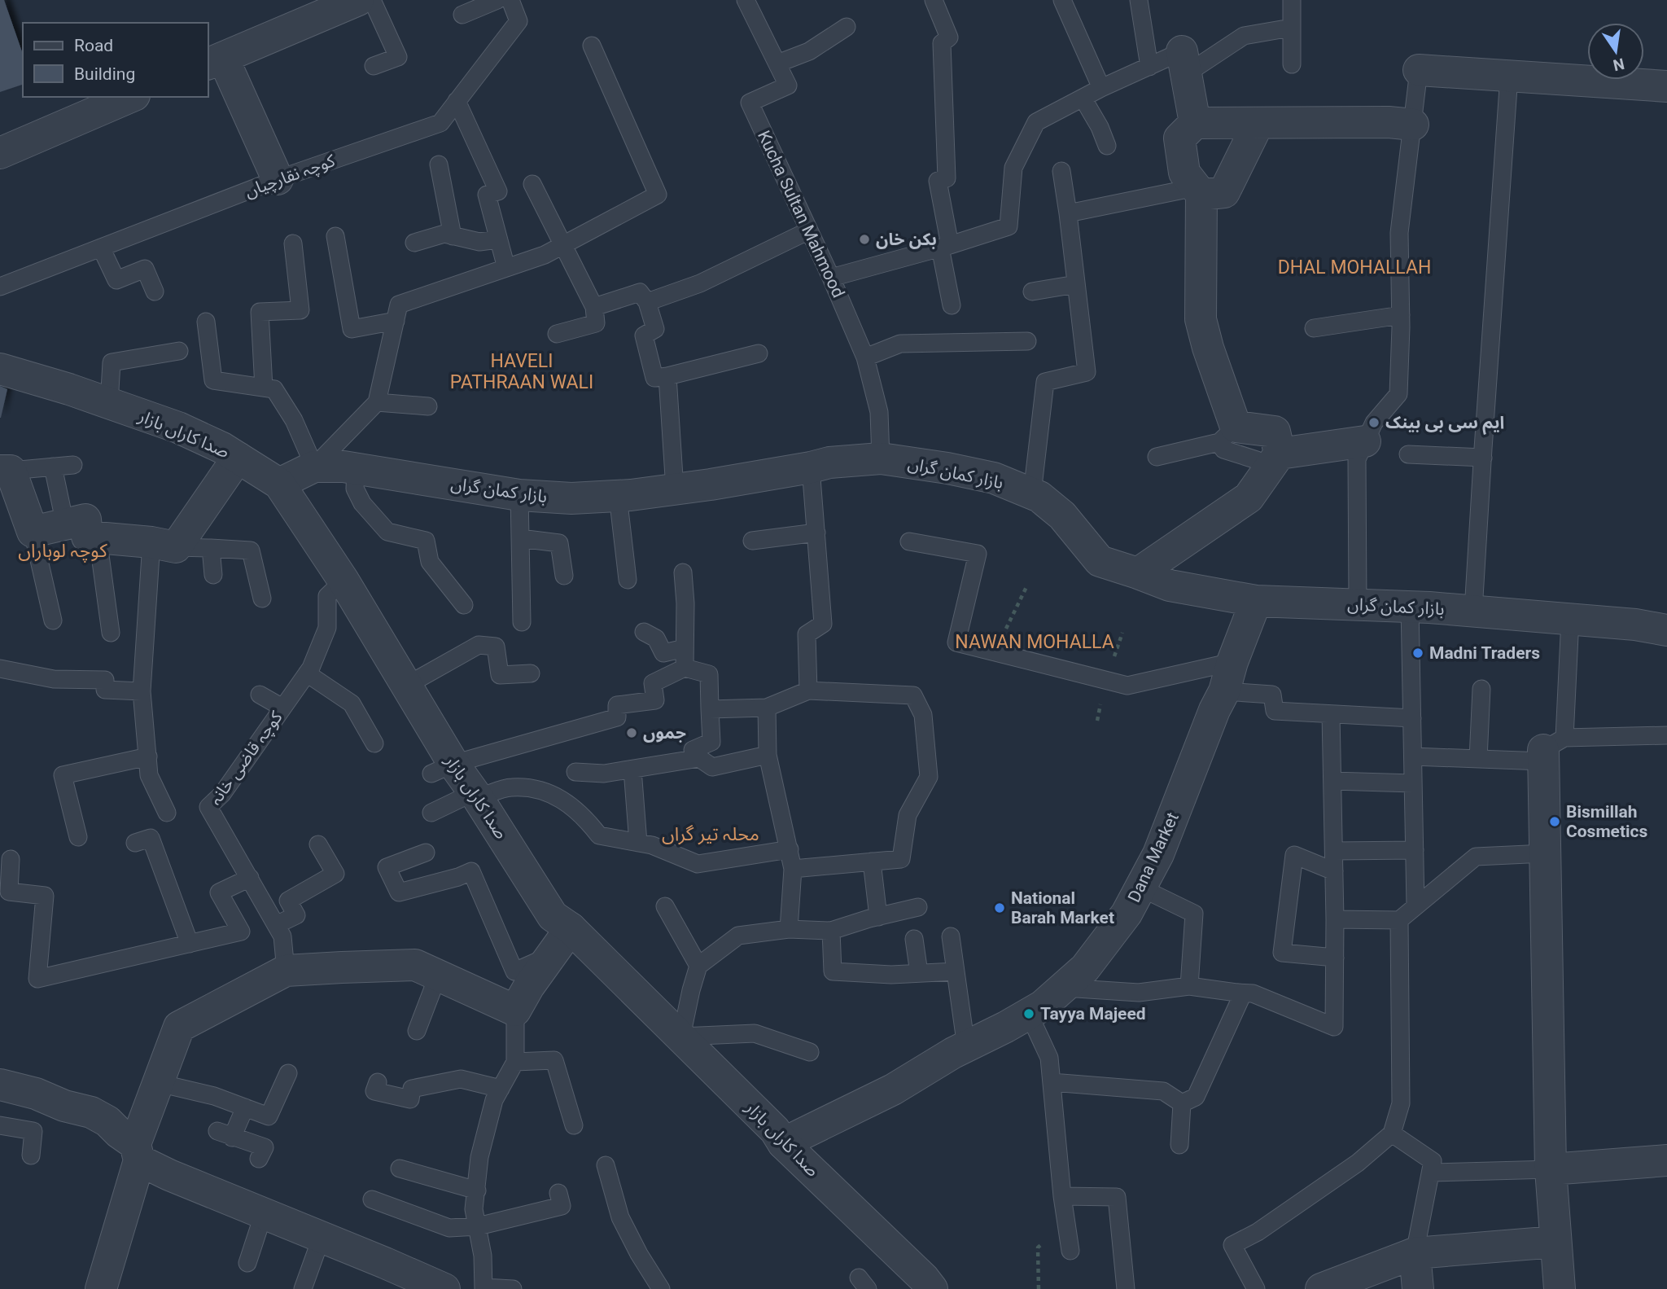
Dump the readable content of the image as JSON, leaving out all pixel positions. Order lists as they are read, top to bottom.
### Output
{
  "streets": {
    "street": ["صدا کاراں بازار", "بازار کمان گراں", "Dana Market"],
    "lane": ["کوچہ نقارچیاں", "Kucha Sultan Mahmood", "کوچہ قاضی خانہ"]
  },
  "crossings": [
    ["Kucha Sultan Mahmood", "بازار کمان گراں"],
    ["صدا کاراں بازار", "کوچہ قاضی خانہ"],
    ["صدا کاراں بازار", "Dana Market"],
    ["بازار کمان گراں", "Dana Market"]
  ],
  "districts": [
    "DHAL MOHALLAH",
    "HAVELI PATHRAAN WALI",
    "کوچہ لوہاراں",
    "NAWAN MOHALLA",
    "محلہ تیر گراں"
  ],
  "places": [
    "بکن خان",
    "ایم سی بی بینک",
    "Madni Traders",
    "جموں",
    "Bismillah Cosmetics",
    "National Barah Market",
    "Tayya Majeed"
  ],
  "legend": ["Road", "Building"],
  "north": "bottom"
}
